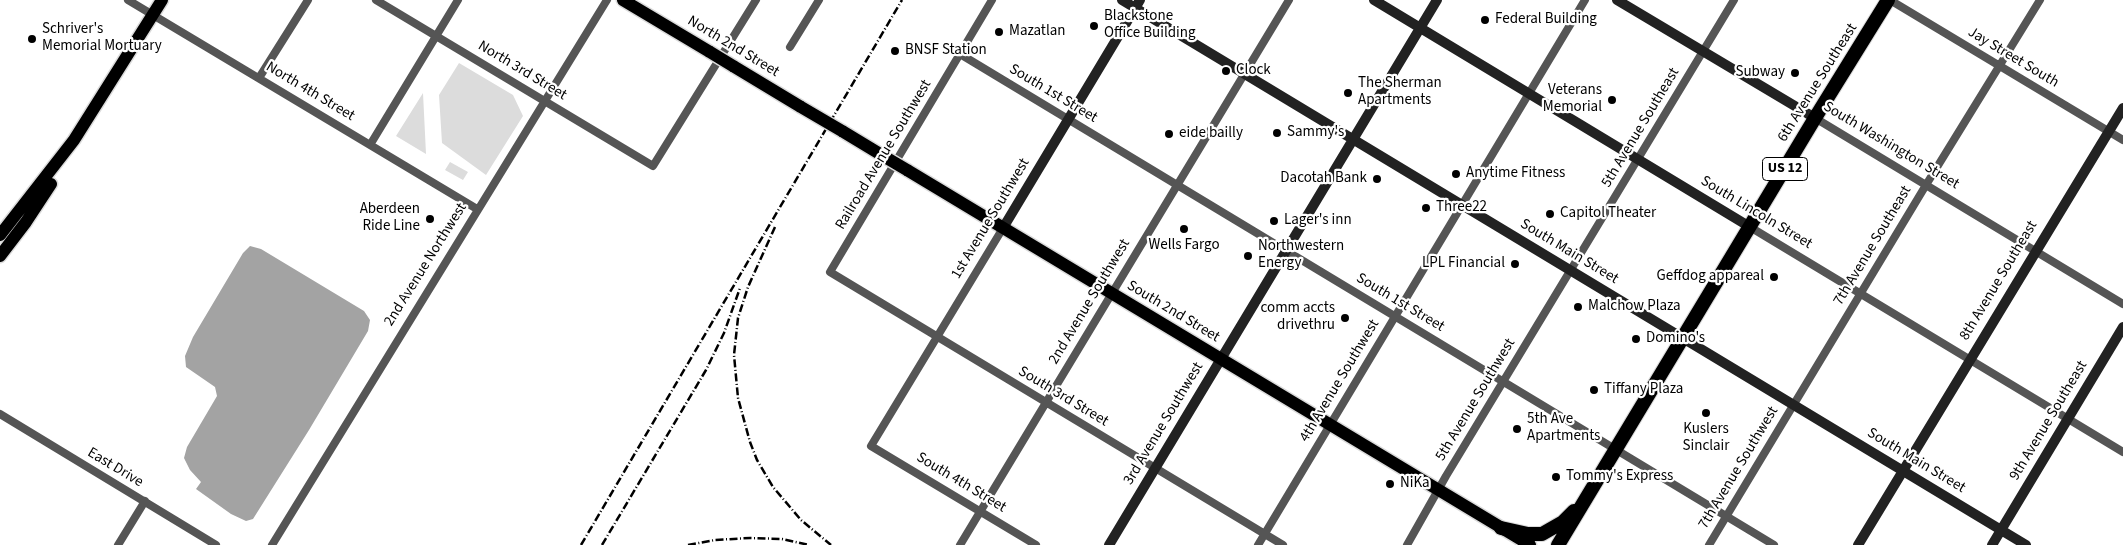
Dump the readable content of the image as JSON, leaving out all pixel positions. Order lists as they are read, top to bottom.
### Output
{
  "streets": {
    "highway": ["6th Avenue Southeast", "US 12"],
    "main road": ["North 2nd Street", "South 2nd Street"],
    "street": [
      "Jay Street South",
      "North 3rd Street",
      "North 4th Street",
      "South 1st Street",
      "5th Avenue Southeast",
      "South Washington Street",
      "Railroad Avenue Southwest",
      "South Lincoln Street",
      "1st Avenue Southwest",
      "7th Avenue Southeast",
      "South Main Street",
      "2nd Avenue Northwest",
      "8th Avenue Southeast",
      "2nd Avenue Southwest",
      "4th Avenue Southwest",
      "South 3rd Street",
      "5th Avenue Southwest",
      "9th Avenue Southeast",
      "3rd Avenue Southwest",
      "East Drive",
      "7th Avenue Southwest",
      "South 4th Street"
    ]
  },
  "crossings": [
    ["North 2nd Street", "South 2nd Street"],
    ["Jay Street South", "6th Avenue Southeast"],
    ["Jay Street South", "7th Avenue Southeast"],
    ["Jay Street South", "8th Avenue Southeast"],
    ["North 3rd Street", "2nd Avenue Northwest"],
    ["6th Avenue Southeast", "South Washington Street"],
    ["6th Avenue Southeast", "US 12"],
    ["6th Avenue Southeast", "South Lincoln Street"],
    ["6th Avenue Southeast", "South Main Street"],
    ["North 4th Street", "2nd Avenue Northwest"],
    ["South 1st Street", "Railroad Avenue Southwest"],
    ["South 1st Street", "US 12"],
    ["South 1st Street", "1st Avenue Southwest"],
    ["South 1st Street", "2nd Avenue Southwest"],
    ["South 1st Street", "4th Avenue Southwest"],
    ["South 1st Street", "5th Avenue Southwest"],
    ["South 1st Street", "3rd Avenue Southwest"],
    ["South 1st Street", "7th Avenue Southwest"],
    ["5th Avenue Southeast", "South Washington Street"],
    ["5th Avenue Southeast", "South Lincoln Street"],
    ["5th Avenue Southeast", "South Main Street"],
    ["5th Avenue Southeast", "5th Avenue Southwest"],
    ["South Washington Street", "7th Avenue Southeast"],
    ["South Washington Street", "8th Avenue Southeast"],
    ["Railroad Avenue Southwest", "South 3rd Street"],
    ["US 12", "South Main Street"],
    ["South Lincoln Street", "7th Avenue Southeast"],
    ["South Lincoln Street", "8th Avenue Southeast"],
    ["South Lincoln Street", "4th Avenue Southwest"],
    ["South Lincoln Street", "9th Avenue Southeast"],
    ["South Lincoln Street", "3rd Avenue Southwest"],
    ["1st Avenue Southwest", "South Main Street"],
    ["1st Avenue Southwest", "South 2nd Street"],
    ["1st Avenue Southwest", "South 3rd Street"],
    ["1st Avenue Southwest", "South 4th Street"],
    ["7th Avenue Southeast", "South Main Street"],
    ["7th Avenue Southeast", "7th Avenue Southwest"],
    ["South Main Street", "8th Avenue Southeast"],
    ["South Main Street", "2nd Avenue Southwest"],
    ["South Main Street", "4th Avenue Southwest"],
    ["South Main Street", "5th Avenue Southwest"],
    ["South Main Street", "9th Avenue Southeast"],
    ["South Main Street", "3rd Avenue Southwest"],
    ["South Main Street", "7th Avenue Southwest"],
    ["2nd Avenue Southwest", "South 2nd Street"],
    ["2nd Avenue Southwest", "South 3rd Street"],
    ["2nd Avenue Southwest", "South 4th Street"],
    ["South 2nd Street", "4th Avenue Southwest"],
    ["South 2nd Street", "5th Avenue Southwest"],
    ["South 2nd Street", "3rd Avenue Southwest"],
    ["4th Avenue Southwest", "South 3rd Street"],
    ["South 3rd Street", "3rd Avenue Southwest"]
  ],
  "places": [
    "Federal Building",
    "Blackstone Office Building",
    "Mazatlan",
    "Schriver's Memorial Mortuary",
    "BNSF Station",
    "Clock",
    "Subway",
    "The Sherman Apartments",
    "Veterans Memorial",
    "Sammy's",
    "eide bailly",
    "Anytime Fitness",
    "Dacotah Bank",
    "Three22",
    "Capitol Theater",
    "Aberdeen Ride Line",
    "Lager's inn",
    "Wells Fargo",
    "Northwestern Energy",
    "LPL Financial",
    "Geffdog appareal",
    "Malchow Plaza",
    "comm accts drivethru",
    "Domino's",
    "Tiffany Plaza",
    "Kuslers Sinclair",
    "5th Ave Apartments",
    "Tommy's Express",
    "NiKa"
  ]
}
